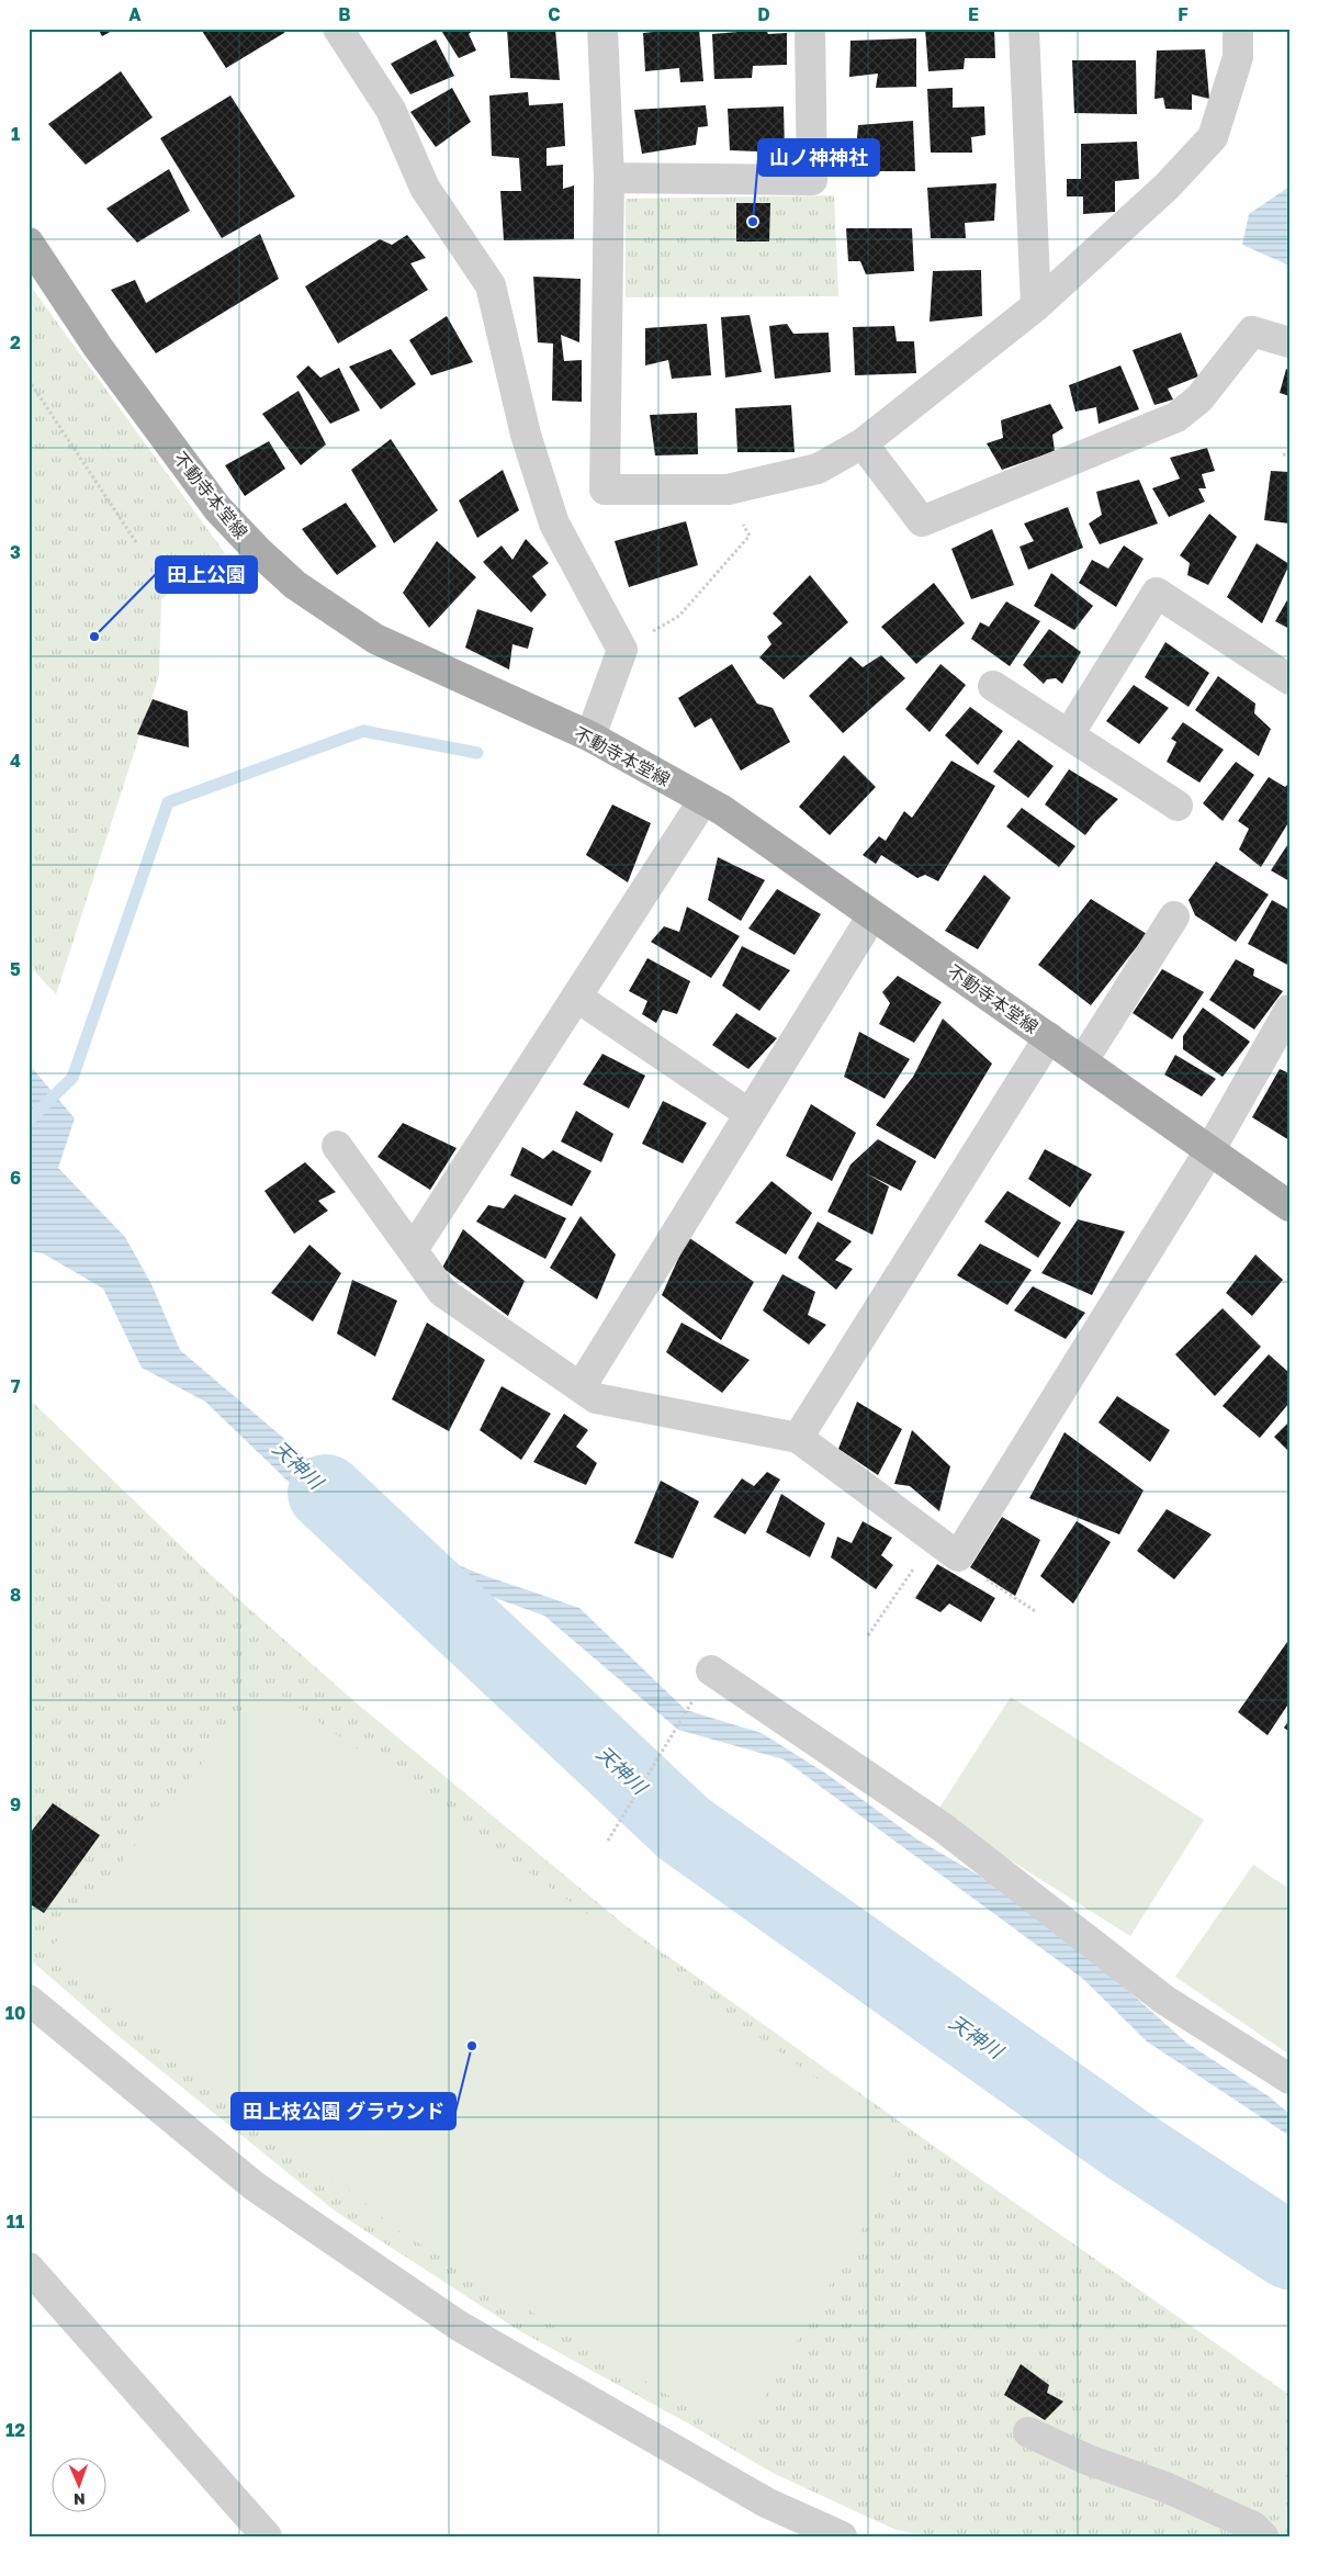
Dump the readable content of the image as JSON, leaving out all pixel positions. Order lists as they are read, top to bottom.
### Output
{
  "streets": {
    "main road": ["不動寺本堂線"]
  },
  "water": ["天神川"],
  "places": ["山ノ神神社", "田上公園", "田上枝公園 グラウンド"],
  "north": "bottom",
  "grid": {
    "columns": [
      "A",
      "B",
      "C",
      "D",
      "E",
      "F"
    ],
    "rows": [
      "1",
      "2",
      "3",
      "4",
      "5",
      "6",
      "7",
      "8",
      "9",
      "10",
      "11",
      "12"
    ]
  }
}
